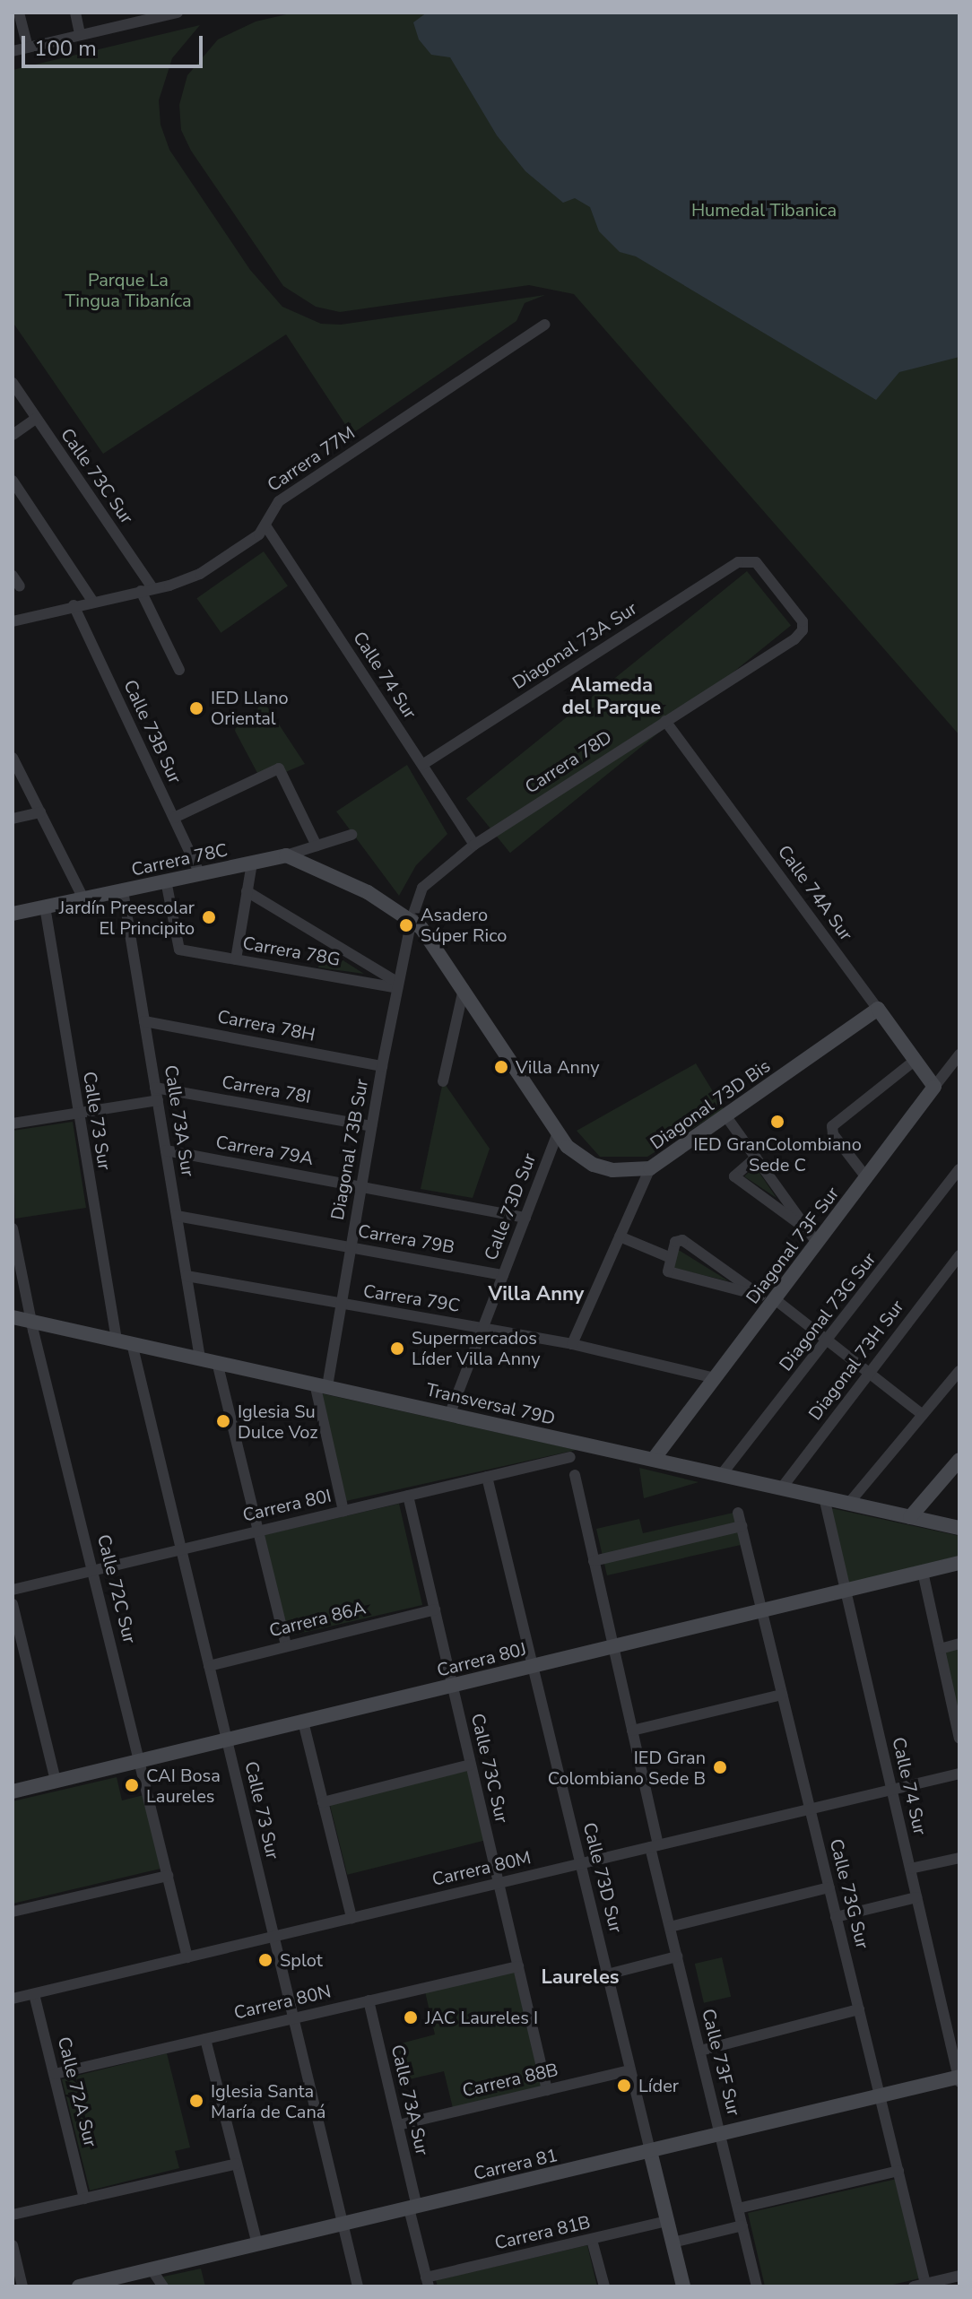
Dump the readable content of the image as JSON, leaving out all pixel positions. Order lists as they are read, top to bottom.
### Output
{
  "streets": {
    "street": [
      "Carrera 77M",
      "Calle 73C Sur",
      "Diagonal 73A Sur",
      "Calle 74 Sur",
      "Calle 73B Sur",
      "Carrera 78D",
      "Carrera 78C",
      "Calle 74A Sur",
      "Carrera 78G",
      "Carrera 78H",
      "Carrera 78I",
      "Diagonal 73D Bis",
      "Calle 73 Sur",
      "Calle 73A Sur",
      "Diagonal 73B Sur",
      "Carrera 79A",
      "Calle 73D Sur",
      "Carrera 79B",
      "Diagonal 73F Sur",
      "Carrera 79C",
      "Diagonal 73G Sur",
      "Diagonal 73H Sur",
      "Transversal 79D",
      "Carrera 80I",
      "Calle 72C Sur",
      "Carrera 86A",
      "Carrera 80J",
      "Carrera 80M",
      "Calle 73G Sur",
      "Carrera 80N",
      "Calle 73F Sur",
      "Carrera 88B",
      "Calle 72A Sur",
      "Carrera 81",
      "Carrera 81B"
    ]
  },
  "crossings": [
    ["Carrera 77M", "Calle 73C Sur"],
    ["Carrera 77M", "Calle 74 Sur"],
    ["Carrera 77M", "Calle 73B Sur"],
    ["Calle 73C Sur", "Carrera 80I"],
    ["Calle 73C Sur", "Carrera 86A"],
    ["Calle 73C Sur", "Carrera 80J"],
    ["Calle 73C Sur", "Carrera 80M"],
    ["Calle 73C Sur", "Carrera 80N"],
    ["Calle 73C Sur", "Carrera 88B"],
    ["Diagonal 73A Sur", "Calle 74 Sur"],
    ["Diagonal 73A Sur", "Carrera 78D"],
    ["Calle 74 Sur", "Carrera 78D"],
    ["Calle 74 Sur", "Transversal 79D"],
    ["Calle 74 Sur", "Carrera 80J"],
    ["Calle 74 Sur", "Carrera 80M"],
    ["Calle 74 Sur", "Carrera 81"],
    ["Calle 73B Sur", "Carrera 78C"],
    ["Carrera 78D", "Calle 74A Sur"],
    ["Carrera 78D", "Diagonal 73B Sur"],
    ["Carrera 78C", "Carrera 78G"],
    ["Carrera 78C", "Calle 73 Sur"],
    ["Carrera 78C", "Calle 73A Sur"],
    ["Calle 74A Sur", "Diagonal 73D Bis"],
    ["Calle 74A Sur", "Diagonal 73F Sur"],
    ["Carrera 78G", "Diagonal 73B Sur"],
    ["Carrera 78H", "Calle 73A Sur"],
    ["Carrera 78H", "Diagonal 73B Sur"],
    ["Carrera 78I", "Calle 73A Sur"],
    ["Carrera 78I", "Diagonal 73B Sur"],
    ["Diagonal 73D Bis", "Carrera 79C"],
    ["Calle 73 Sur", "Transversal 79D"],
    ["Calle 73 Sur", "Carrera 80I"],
    ["Calle 73 Sur", "Carrera 86A"],
    ["Calle 73 Sur", "Carrera 80J"],
    ["Calle 73 Sur", "Carrera 80M"],
    ["Calle 73 Sur", "Carrera 80N"],
    ["Calle 73 Sur", "Carrera 81"],
    ["Calle 73A Sur", "Carrera 79A"],
    ["Calle 73A Sur", "Carrera 79B"],
    ["Calle 73A Sur", "Carrera 79C"],
    ["Calle 73A Sur", "Transversal 79D"],
    ["Calle 73A Sur", "Carrera 80N"],
    ["Calle 73A Sur", "Carrera 88B"],
    ["Calle 73A Sur", "Carrera 81"],
    ["Calle 73A Sur", "Carrera 81B"],
    ["Diagonal 73B Sur", "Carrera 79A"],
    ["Diagonal 73B Sur", "Carrera 79B"],
    ["Diagonal 73B Sur", "Carrera 79C"],
    ["Diagonal 73B Sur", "Transversal 79D"],
    ["Diagonal 73B Sur", "Carrera 80I"],
    ["Carrera 79A", "Calle 73D Sur"],
    ["Calle 73D Sur", "Carrera 79B"],
    ["Calle 73D Sur", "Carrera 79C"],
    ["Calle 73D Sur", "Transversal 79D"],
    ["Calle 73D Sur", "Carrera 80I"],
    ["Calle 73D Sur", "Carrera 80J"],
    ["Calle 73D Sur", "Carrera 80M"],
    ["Calle 73D Sur", "Carrera 88B"],
    ["Calle 73D Sur", "Carrera 81"],
    ["Calle 73D Sur", "Carrera 81B"],
    ["Diagonal 73F Sur", "Carrera 79C"],
    ["Diagonal 73F Sur", "Transversal 79D"],
    ["Diagonal 73G Sur", "Transversal 79D"],
    ["Diagonal 73H Sur", "Transversal 79D"],
    ["Transversal 79D", "Calle 72C Sur"],
    ["Carrera 80I", "Calle 72C Sur"],
    ["Calle 72C Sur", "Carrera 80J"],
    ["Calle 72C Sur", "Carrera 80M"],
    ["Carrera 80J", "Calle 73G Sur"],
    ["Carrera 80J", "Calle 73F Sur"],
    ["Carrera 80M", "Calle 73G Sur"],
    ["Carrera 80M", "Calle 73F Sur"],
    ["Carrera 80M", "Calle 72A Sur"],
    ["Calle 73G Sur", "Carrera 81"],
    ["Carrera 80N", "Calle 72A Sur"],
    ["Calle 73F Sur", "Carrera 81"]
  ],
  "districts": ["Alameda del Parque", "Villa Anny", "Laureles"],
  "parks": ["Humedal Tibanica", "Parque La Tingua Tibaníca"],
  "places": [
    "IED Llano Oriental",
    "Jardín Preescolar El Principito",
    "Asadero Súper Rico",
    "Villa Anny",
    "IED GranColombiano Sede C",
    "Supermercados Líder Villa Anny",
    "Iglesia Su Dulce Voz",
    "IED Gran Colombiano Sede B",
    "CAI Bosa Laureles",
    "Splot",
    "JAC Laureles I",
    "Líder",
    "Iglesia Santa María de Caná"
  ],
  "scale_bar": "100 m"
}
